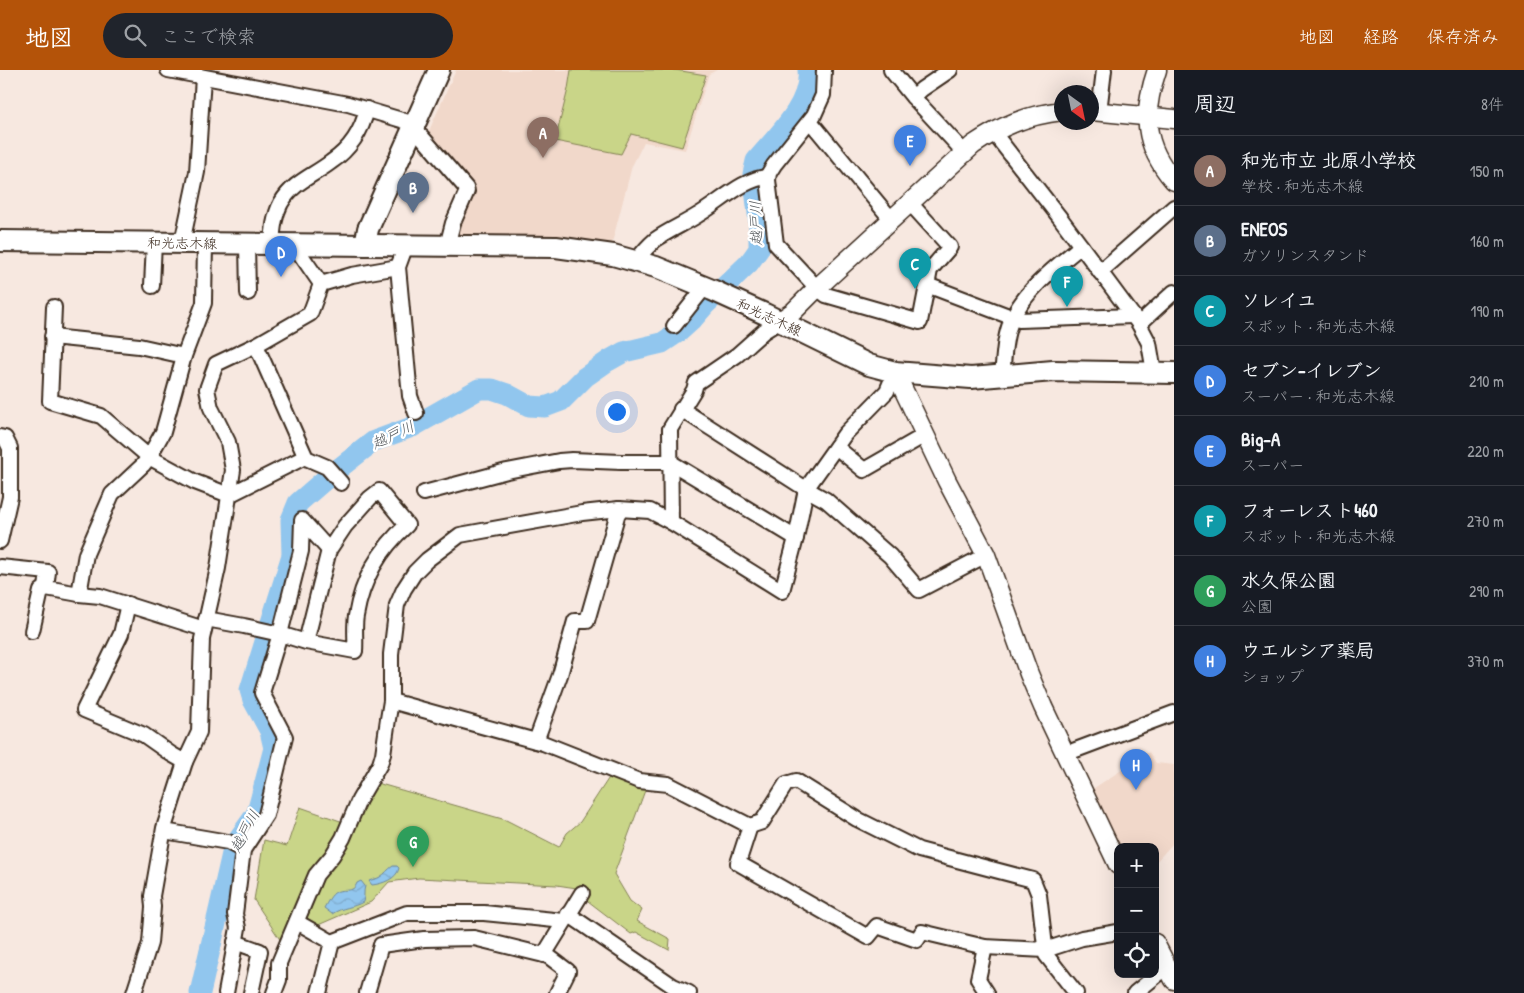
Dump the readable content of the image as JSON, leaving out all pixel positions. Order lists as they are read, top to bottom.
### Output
{
  "streets": {
    "main road": ["和光志木線"]
  },
  "water": ["越戸川"],
  "north": "bottom right",
  "page": {
    "header": "地図",
    "search": "ここで検索",
    "nav": ["地図", "経路", "保存済み"],
    "heading": ["周辺", "8件"],
    "pins": [
      "A",
      "E",
      "B",
      "D",
      "C",
      "F",
      "H",
      "G"
    ],
    "list": [
      {
        "mark": "A",
        "name": "和光市立 北原小学校",
        "note": "学校 · 和光志木線",
        "value": "150 m"
      },
      {
        "mark": "B",
        "name": "ENEOS",
        "note": "ガソリンスタンド",
        "value": "160 m"
      },
      {
        "mark": "C",
        "name": "ソレイユ",
        "note": "スポット · 和光志木線",
        "value": "190 m"
      },
      {
        "mark": "D",
        "name": "セブン-イレブン",
        "note": "スーパー · 和光志木線",
        "value": "210 m"
      },
      {
        "mark": "E",
        "name": "Big-A",
        "note": "スーパー",
        "value": "220 m"
      },
      {
        "mark": "F",
        "name": "フォーレスト460",
        "note": "スポット · 和光志木線",
        "value": "270 m"
      },
      {
        "mark": "G",
        "name": "水久保公園",
        "note": "公園",
        "value": "290 m"
      },
      {
        "mark": "H",
        "name": "ウエルシア薬局",
        "note": "ショップ",
        "value": "370 m"
      }
    ],
    "map_buttons": ["+", "−"]
  }
}
